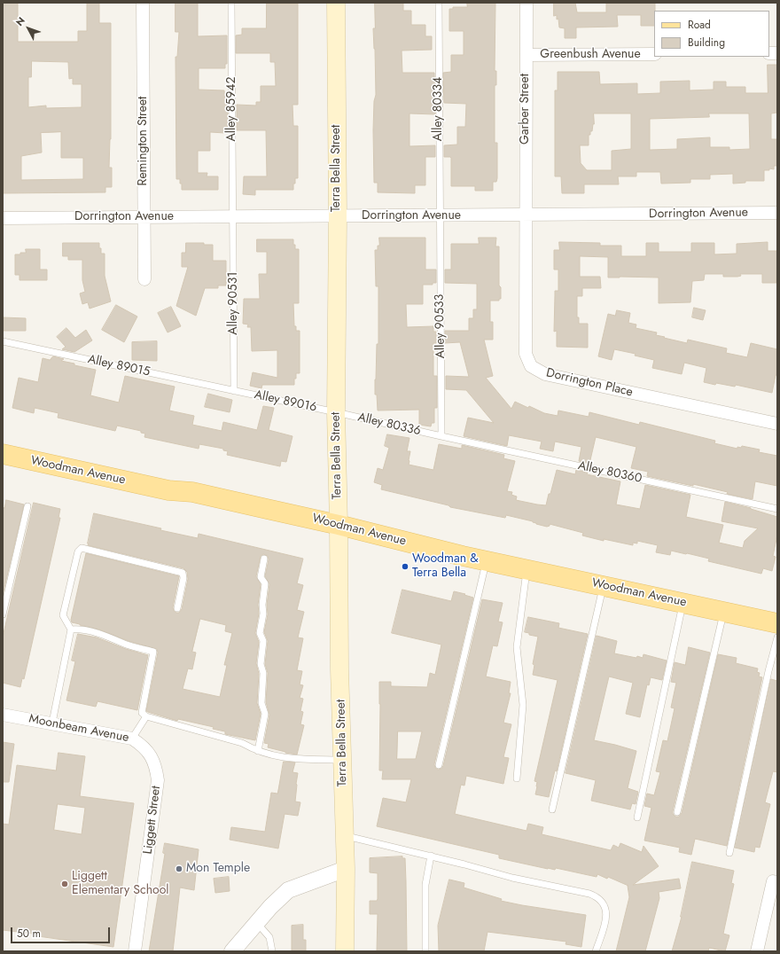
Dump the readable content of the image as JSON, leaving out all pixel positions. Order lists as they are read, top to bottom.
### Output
{
  "streets": {
    "main road": ["Terra Bella Street", "Woodman Avenue"],
    "street": [
      "Greenbush Avenue",
      "Garber Street",
      "Remington Street",
      "Dorrington Avenue",
      "Dorrington Place",
      "Moonbeam Avenue",
      "Liggett Street"
    ],
    "lane": [
      "Alley 85942",
      "Alley 80334",
      "Alley 90531",
      "Alley 90533",
      "Alley 89015",
      "Alley 89016",
      "Alley 80336",
      "Alley 80360"
    ]
  },
  "crossings": [
    ["Greenbush Avenue", "Garber Street"],
    ["Alley 85942", "Dorrington Avenue"],
    ["Alley 85942", "Alley 90531"],
    ["Alley 80334", "Dorrington Avenue"],
    ["Alley 80334", "Alley 90533"],
    ["Garber Street", "Dorrington Avenue"],
    ["Garber Street", "Dorrington Place"],
    ["Remington Street", "Dorrington Avenue"],
    ["Terra Bella Street", "Dorrington Avenue"],
    ["Terra Bella Street", "Alley 89016"],
    ["Terra Bella Street", "Alley 80336"],
    ["Terra Bella Street", "Woodman Avenue"],
    ["Dorrington Avenue", "Alley 90531"],
    ["Dorrington Avenue", "Alley 90533"],
    ["Dorrington Avenue", "Dorrington Place"],
    ["Alley 90531", "Alley 89015"],
    ["Alley 90531", "Alley 89016"],
    ["Alley 90533", "Alley 80336"],
    ["Alley 90533", "Alley 80360"],
    ["Alley 89015", "Alley 89016"],
    ["Alley 89016", "Alley 80336"],
    ["Alley 80336", "Alley 80360"],
    ["Moonbeam Avenue", "Liggett Street"]
  ],
  "places": ["Woodman & Terra Bella", "Mon Temple", "Liggett Elementary School"],
  "legend": ["Road", "Building"],
  "scale_bar": "50 m",
  "north": "top left"
}
